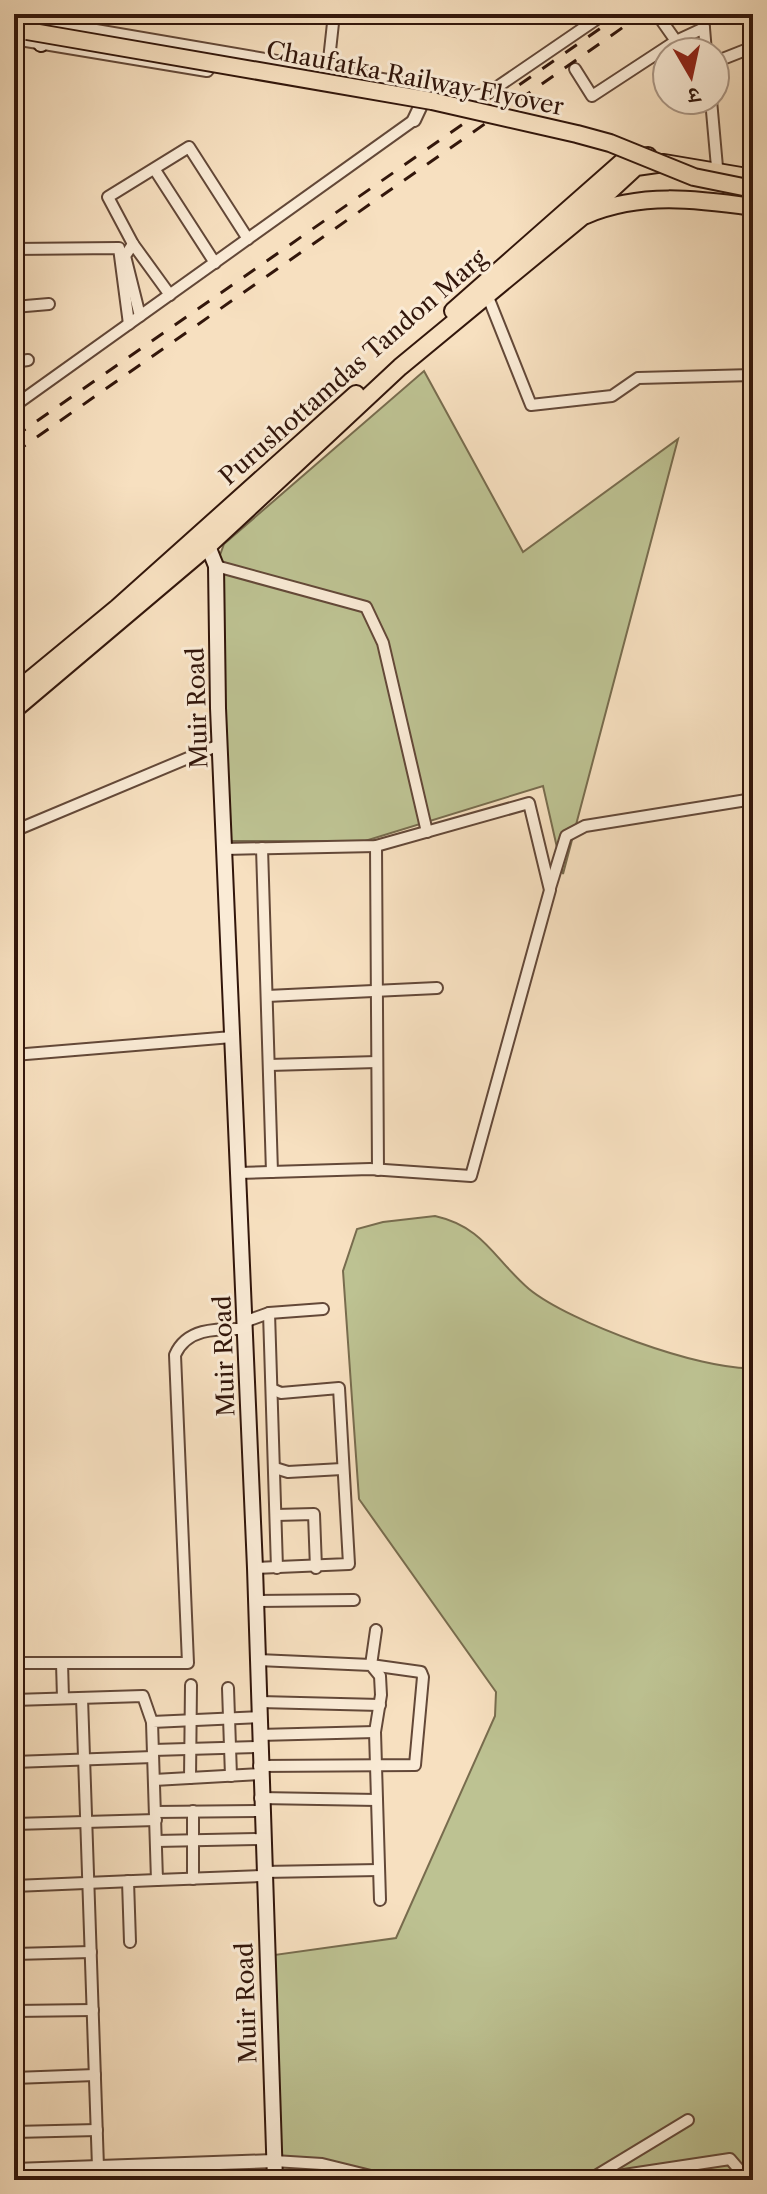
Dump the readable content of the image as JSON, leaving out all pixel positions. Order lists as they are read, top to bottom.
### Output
{
  "streets": {
    "main road": ["Chaufatka Railway Flyover", "Purushottamdas Tandon Marg", "Muir Road"]
  },
  "crossings": [
    ["Purushottamdas Tandon Marg", "Muir Road"]
  ],
  "north": "bottom"
}
